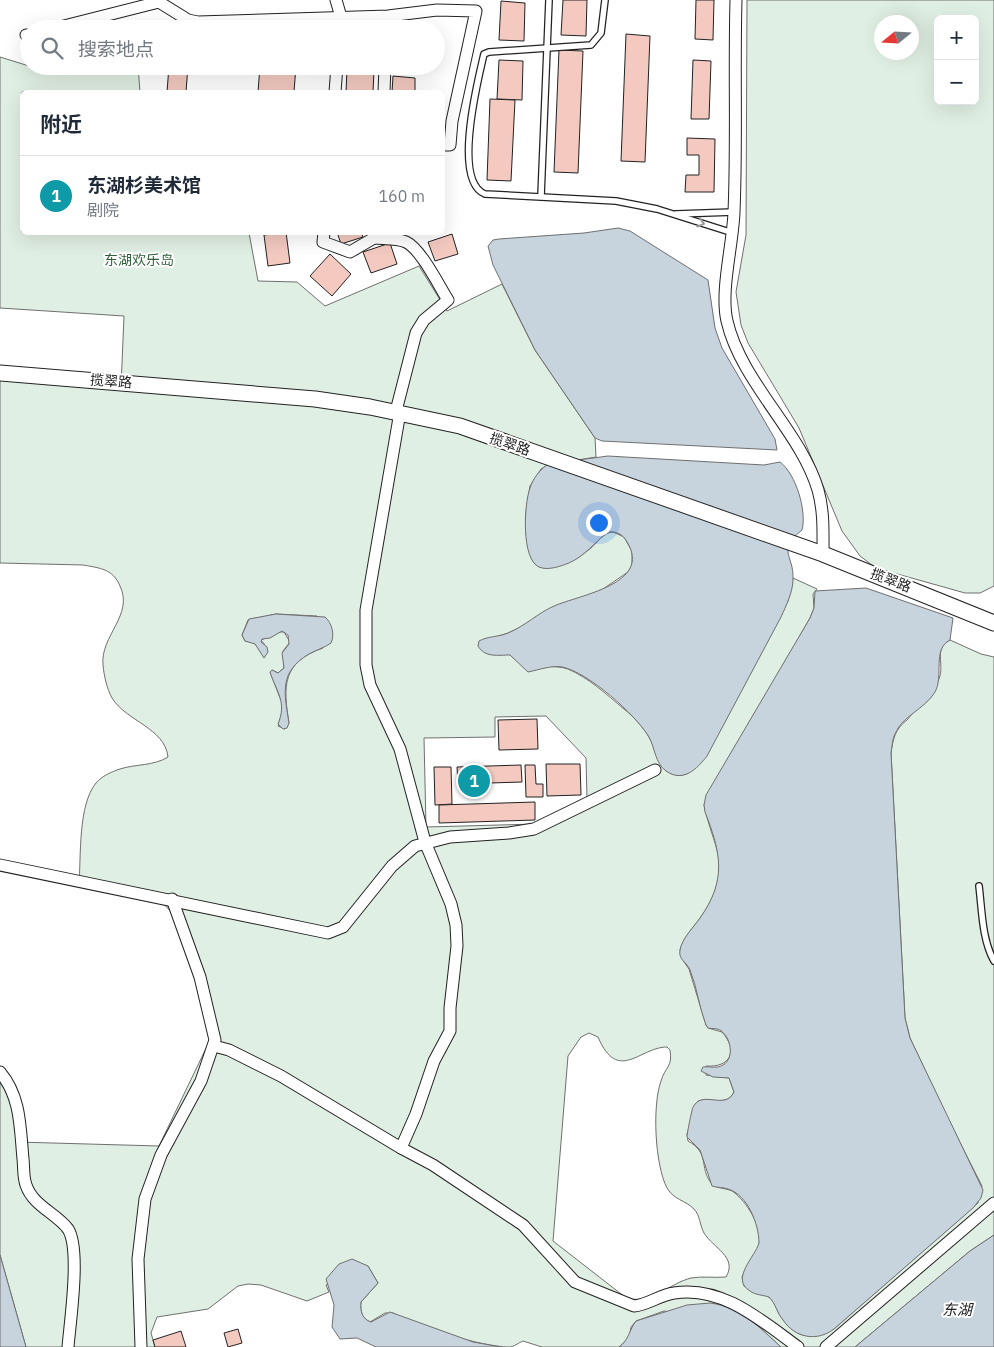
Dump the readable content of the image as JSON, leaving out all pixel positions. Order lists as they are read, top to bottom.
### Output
{
  "streets": {
    "street": ["揽翠路"]
  },
  "water": ["东湖"],
  "parks": ["东湖欢乐岛"],
  "north": "left",
  "page": {
    "map_buttons": ["+", "−"],
    "search": "搜索地点",
    "heading": "附近",
    "list": [
      {
        "mark": "1",
        "name": "东湖杉美术馆",
        "note": "剧院",
        "value": "160 m"
      }
    ],
    "pins": "1"
  }
}
